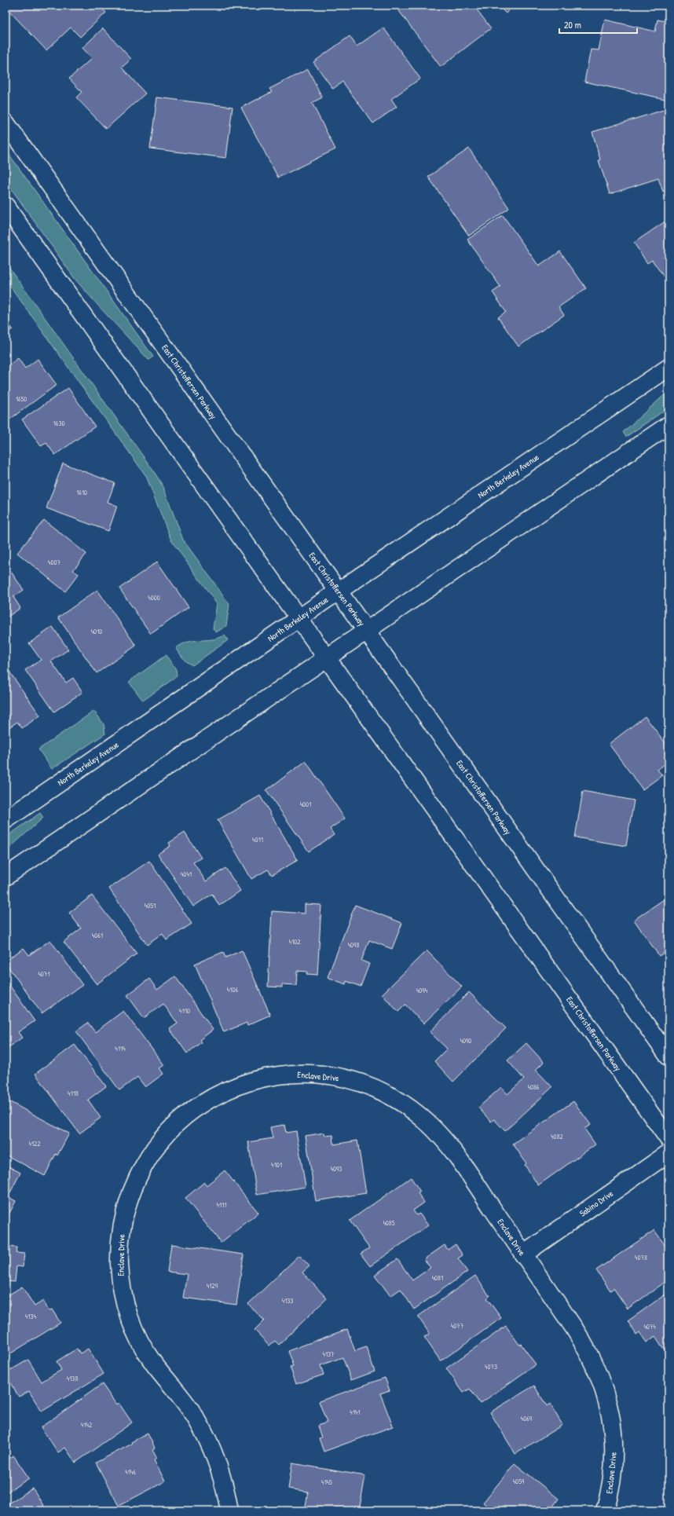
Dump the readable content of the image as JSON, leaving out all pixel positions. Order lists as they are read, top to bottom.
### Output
{
  "streets": {
    "street": [
      "East Christoffersen Parkway",
      "North Berkeley Avenue",
      "Enclave Drive",
      "Sabino Drive"
    ]
  },
  "crossings": [
    ["East Christoffersen Parkway", "North Berkeley Avenue"],
    ["Enclave Drive", "Sabino Drive"]
  ],
  "house_numbers": [
    "1650",
    "1630",
    "1610",
    "4007",
    "4000",
    "4010",
    "4001",
    "4011",
    "4041",
    "4051",
    "4061",
    "4102",
    "4098",
    "4071",
    "4106",
    "4094",
    "4110",
    "4090",
    "4114",
    "4086",
    "4118",
    "4082",
    "4122",
    "4101",
    "4093",
    "4111",
    "4085",
    "4078",
    "4081",
    "4129",
    "4133",
    "4134",
    "4077",
    "4074",
    "4137",
    "4073",
    "4138",
    "4141",
    "4069",
    "4142",
    "4146",
    "4059",
    "4145"
  ],
  "scale_bar": "20 m"
}
